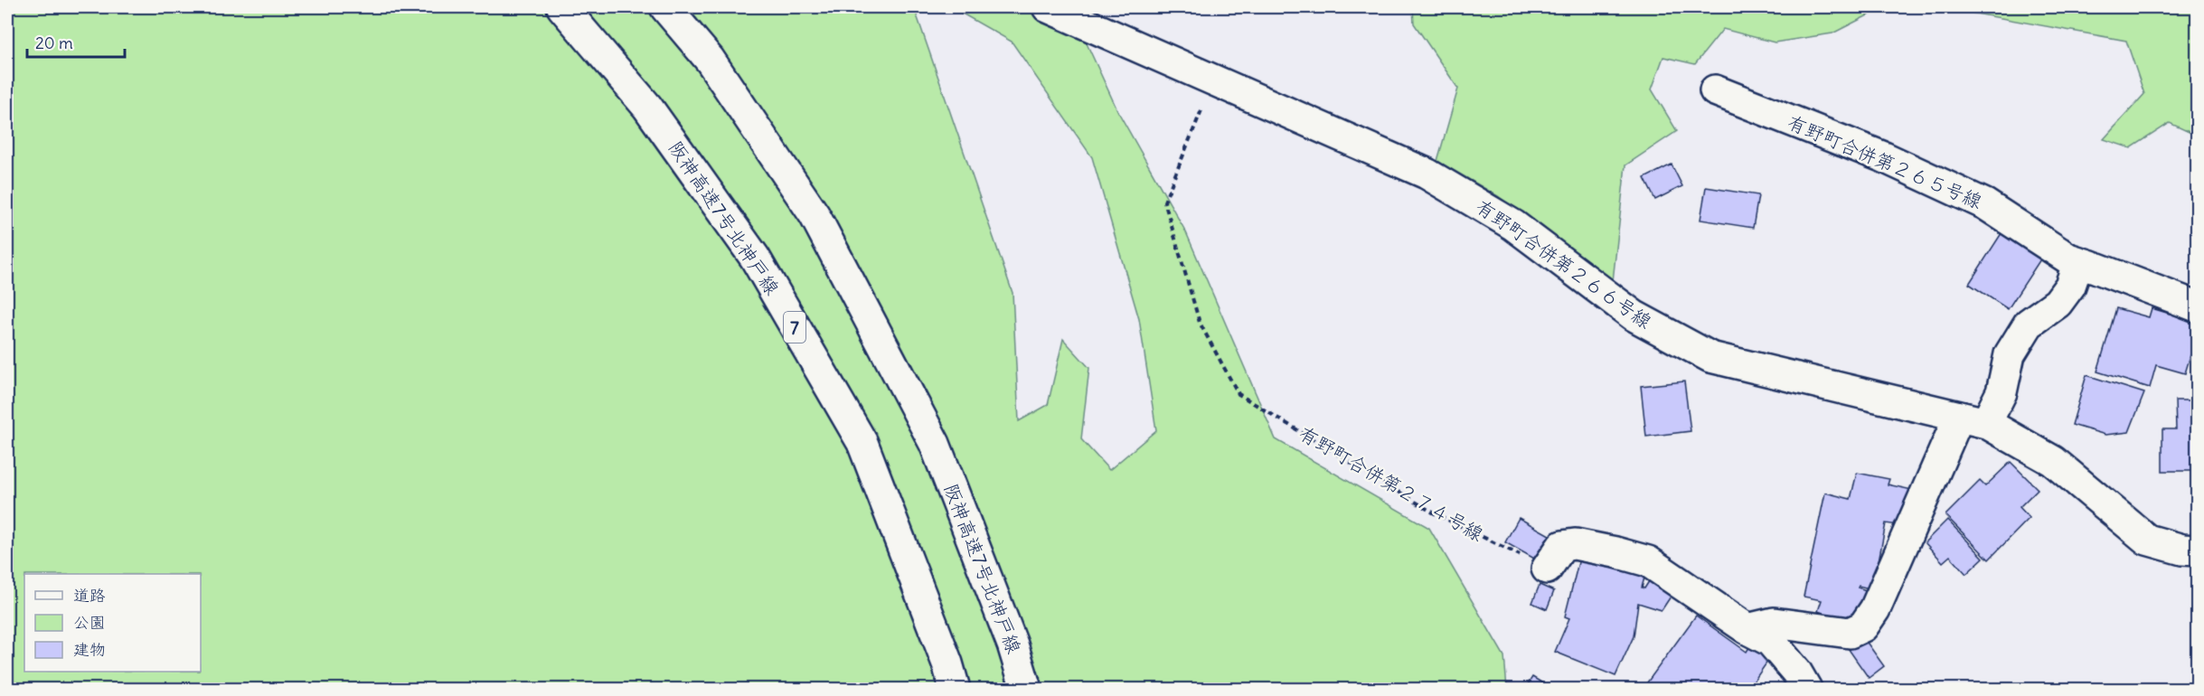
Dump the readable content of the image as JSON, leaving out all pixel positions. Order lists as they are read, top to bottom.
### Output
{
  "streets": {
    "main road": [
      "有野町合併第２６５号線",
      "阪神高速7号北神戸線",
      "有野町合併第２６６号線",
      "7"
    ],
    "path": ["有野町合併第２７４号線"]
  },
  "crossings": [
    ["有野町合併第２６６号線", "有野町合併第２７４号線"]
  ],
  "legend": ["道路", "公園", "建物"],
  "scale_bar": "20 m"
}
